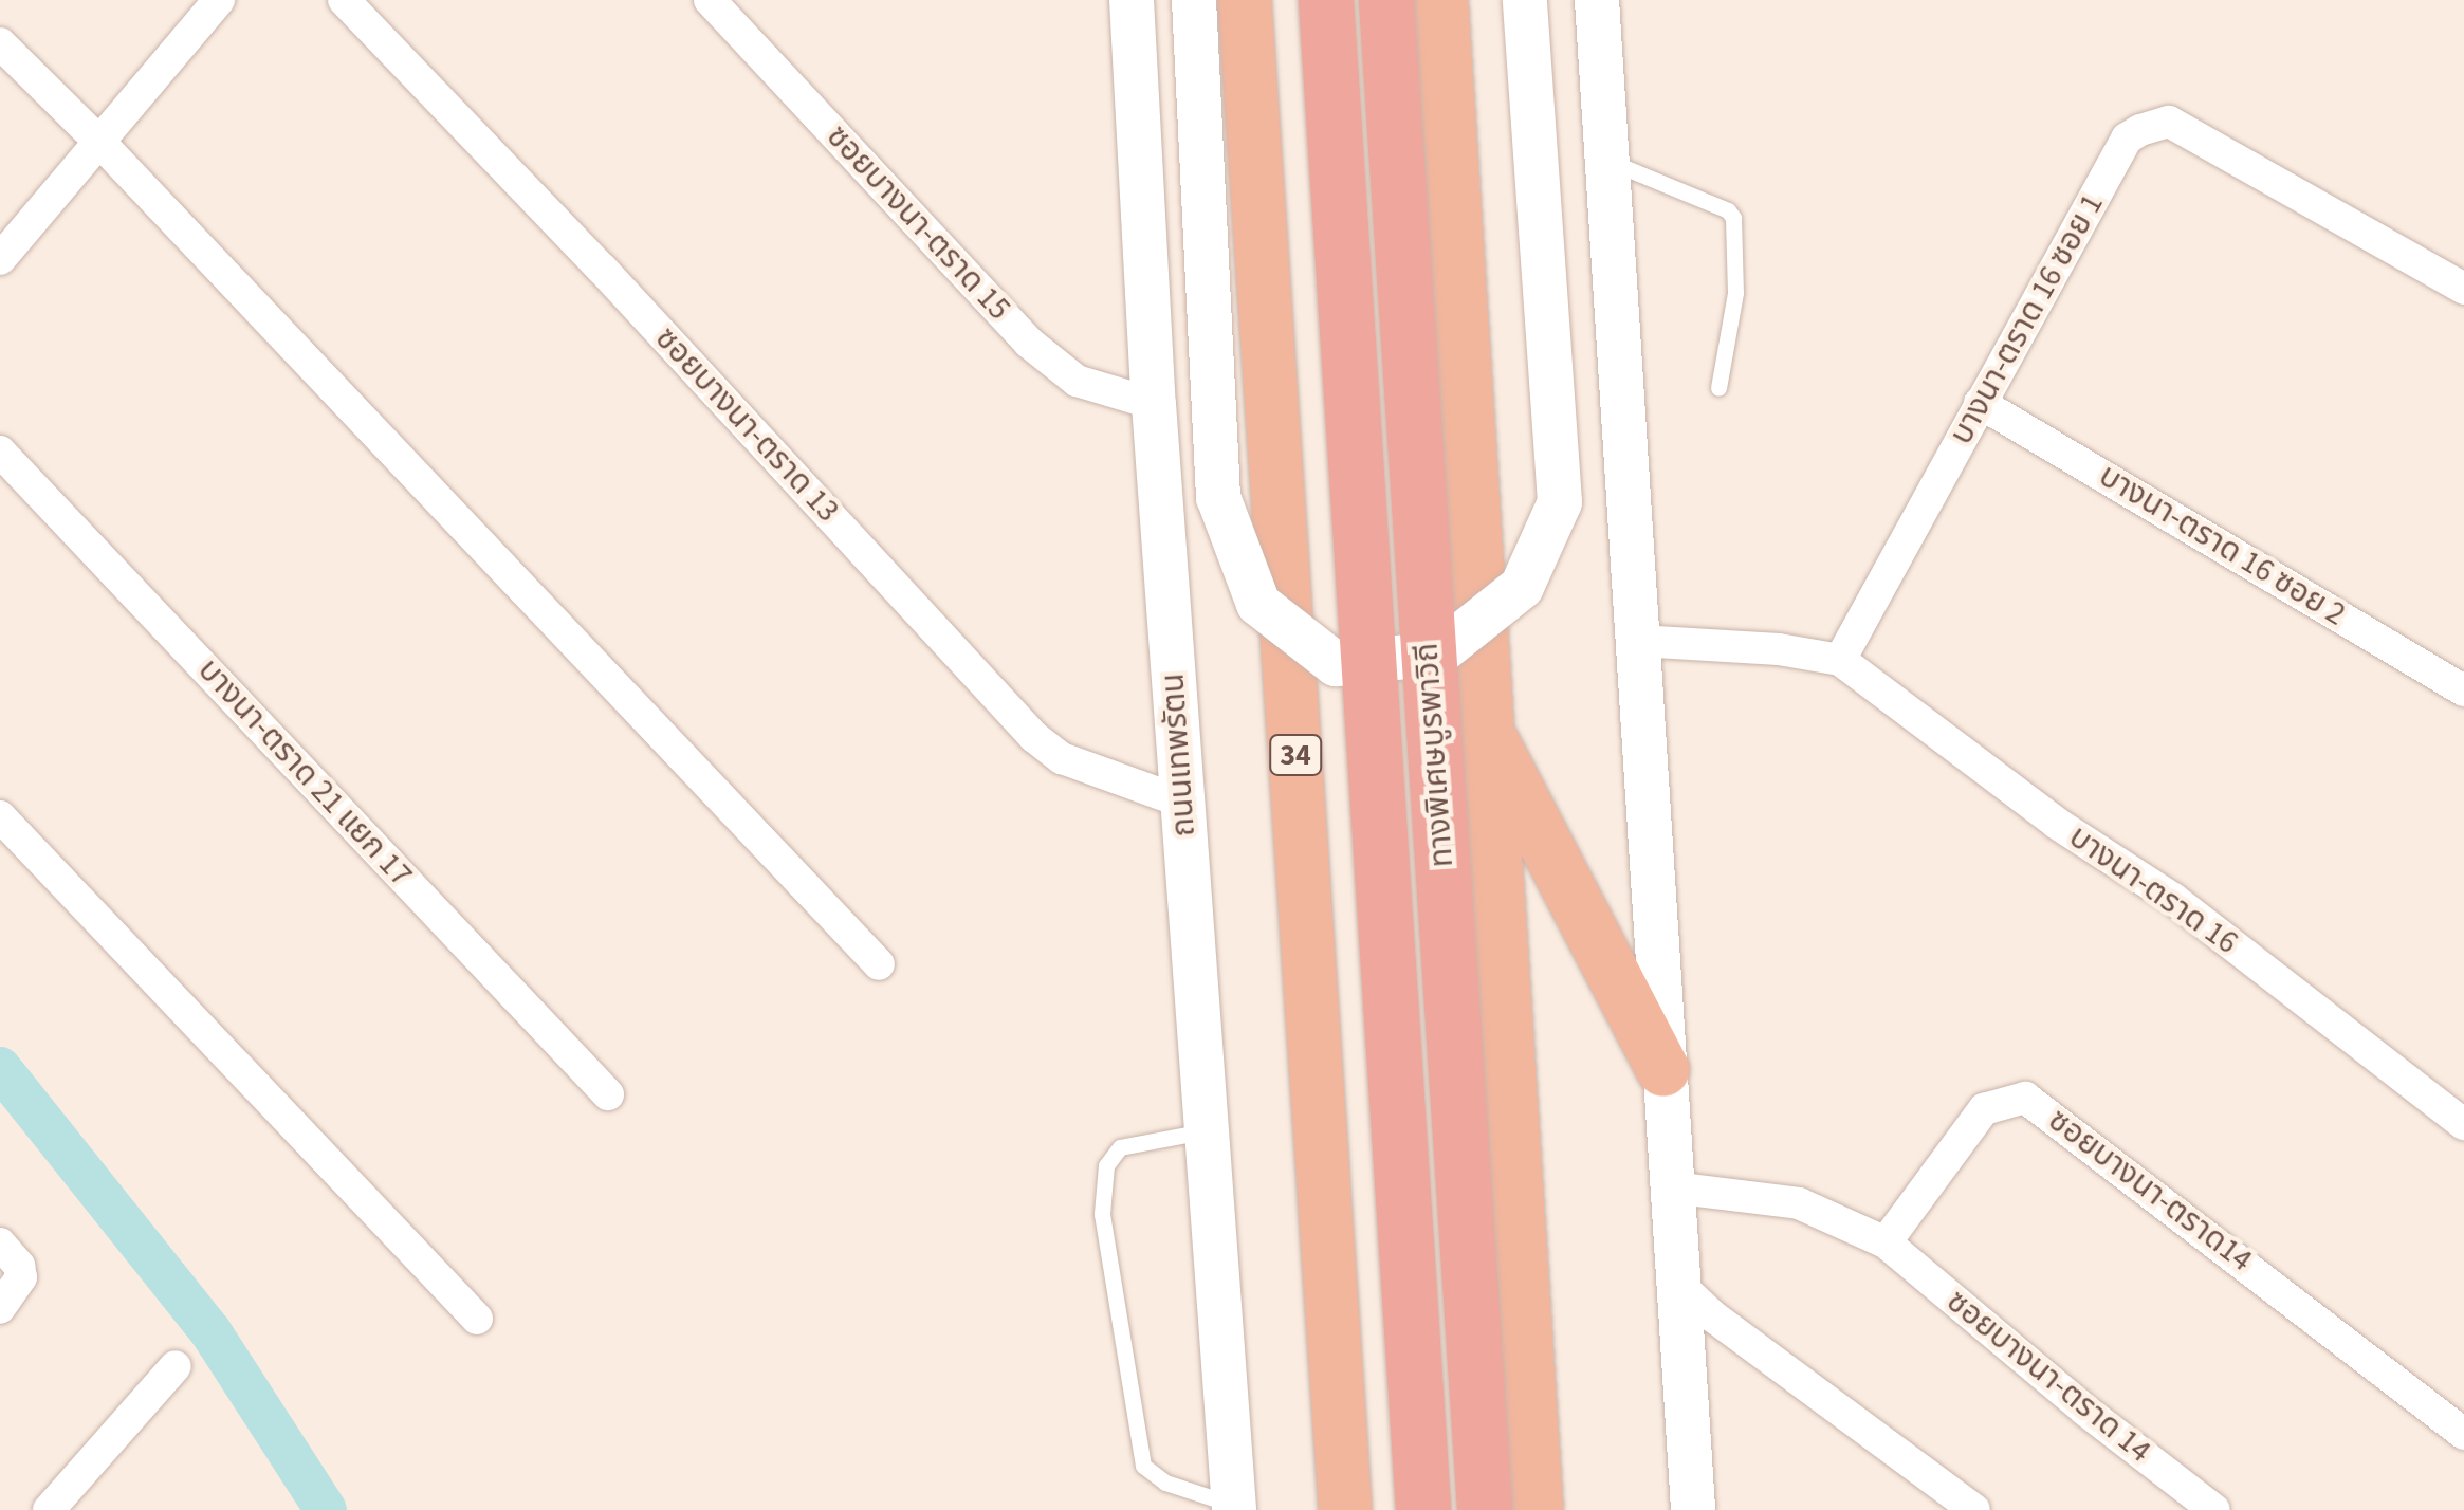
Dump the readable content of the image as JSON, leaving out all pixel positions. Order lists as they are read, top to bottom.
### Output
{
  "streets": {
    "highway": ["34", "ทางพิเศษบูรพาวิถี"],
    "main road": ["ถนนเทพรัตน"],
    "street": [
      "ซอยบางนา-ตราด 15",
      "บางนา-ตราด 16 ซอย 1",
      "ซอยบางนา-ตราด 13",
      "บางนา-ตราด 16 ซอย 2",
      "บางนา-ตราด 21 แยก 17",
      "บางนา-ตราด 16",
      "ซอยบางนา-ตราด14",
      "ซอยบางนา-ตราด 14"
    ]
  },
  "crossings": [
    ["ซอยบางนา-ตราด 15", "ถนนเทพรัตน"],
    ["บางนา-ตราด 16 ซอย 1", "บางนา-ตราด 16 ซอย 2"],
    ["บางนา-ตราด 16 ซอย 1", "บางนา-ตราด 16"],
    ["ซอยบางนา-ตราด 13", "ถนนเทพรัตน"],
    ["ซอยบางนา-ตราด14", "ซอยบางนา-ตราด 14"]
  ]
}
